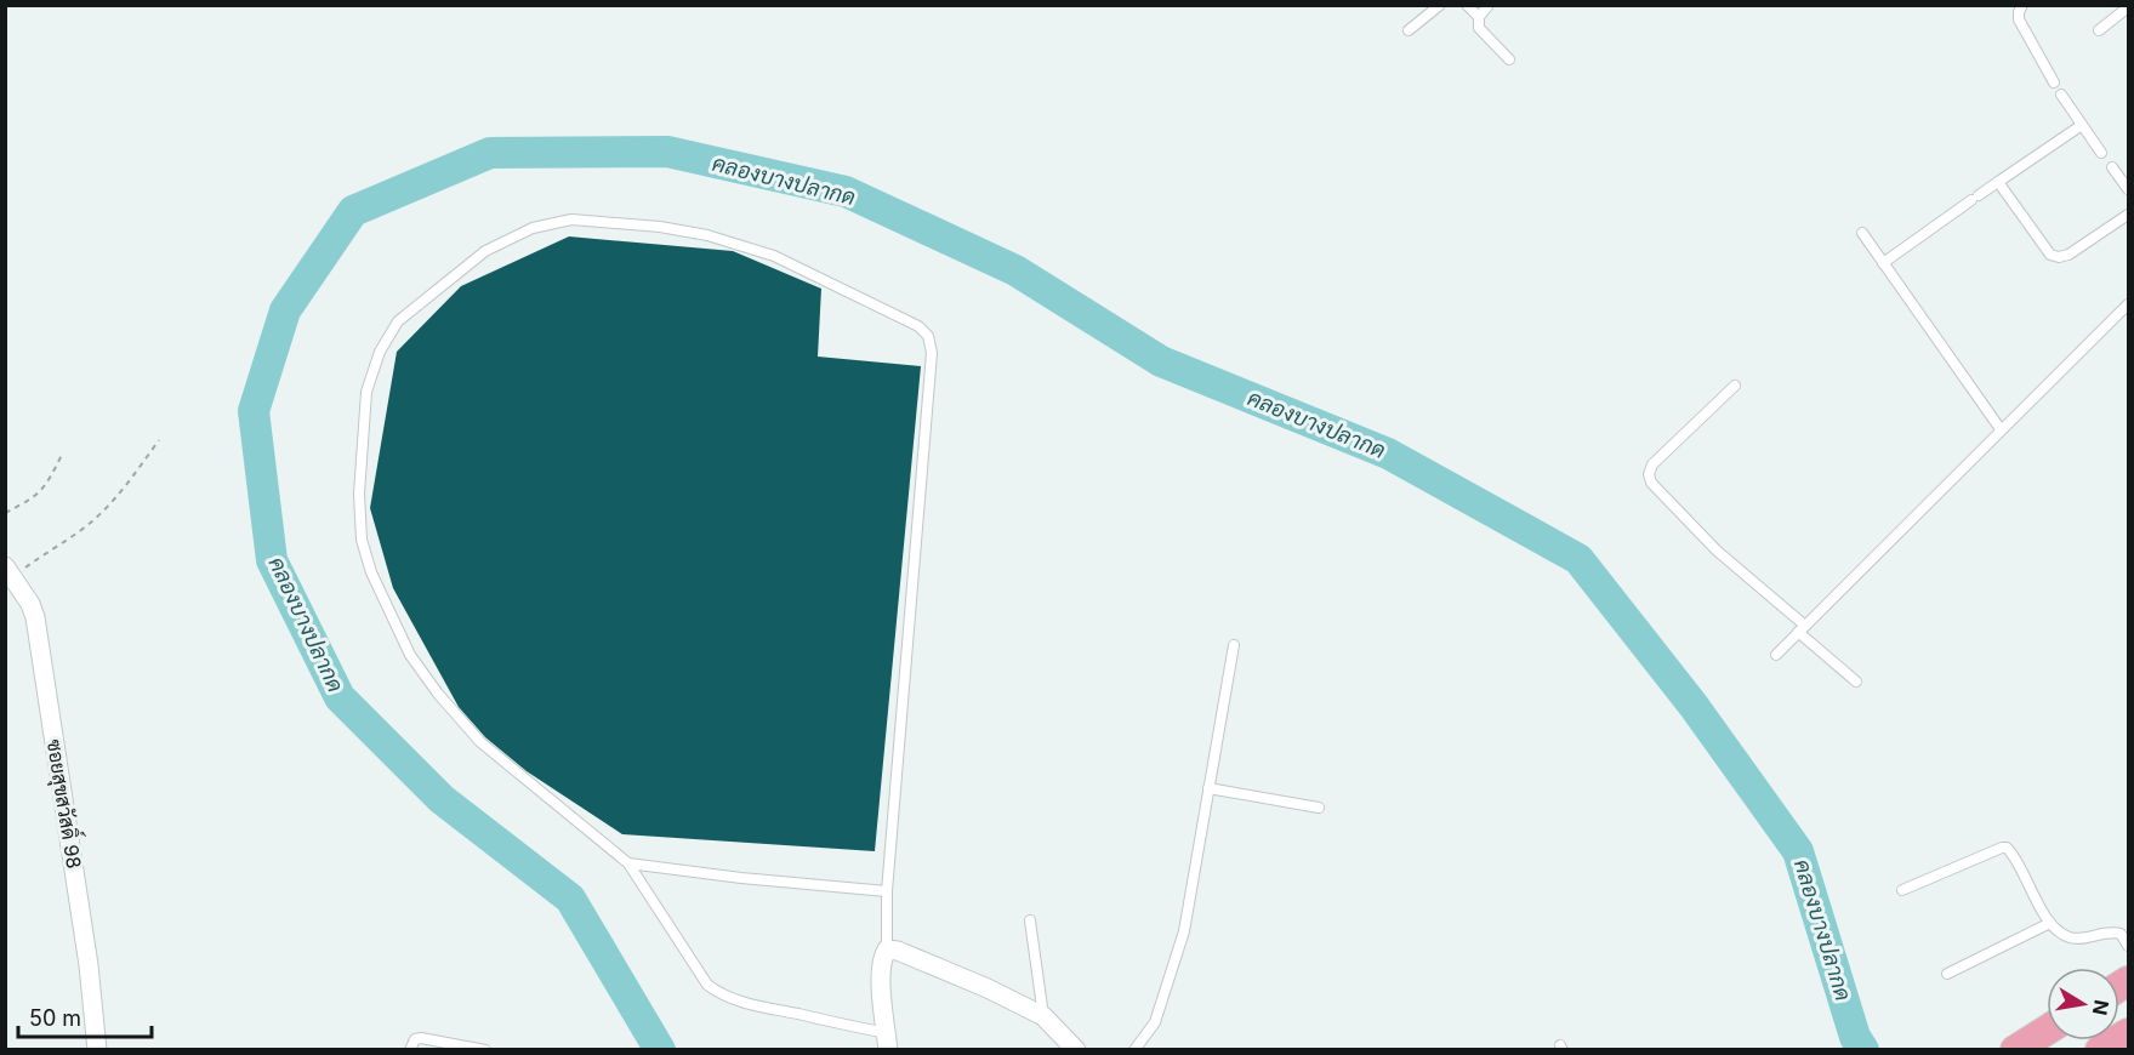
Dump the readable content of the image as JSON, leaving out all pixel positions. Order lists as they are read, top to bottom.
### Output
{
  "streets": {
    "street": ["ซอยสุขสวัสดิ์ 98"]
  },
  "water": ["คลองบางปลากด"],
  "scale_bar": "50 m",
  "north": "right"
}
